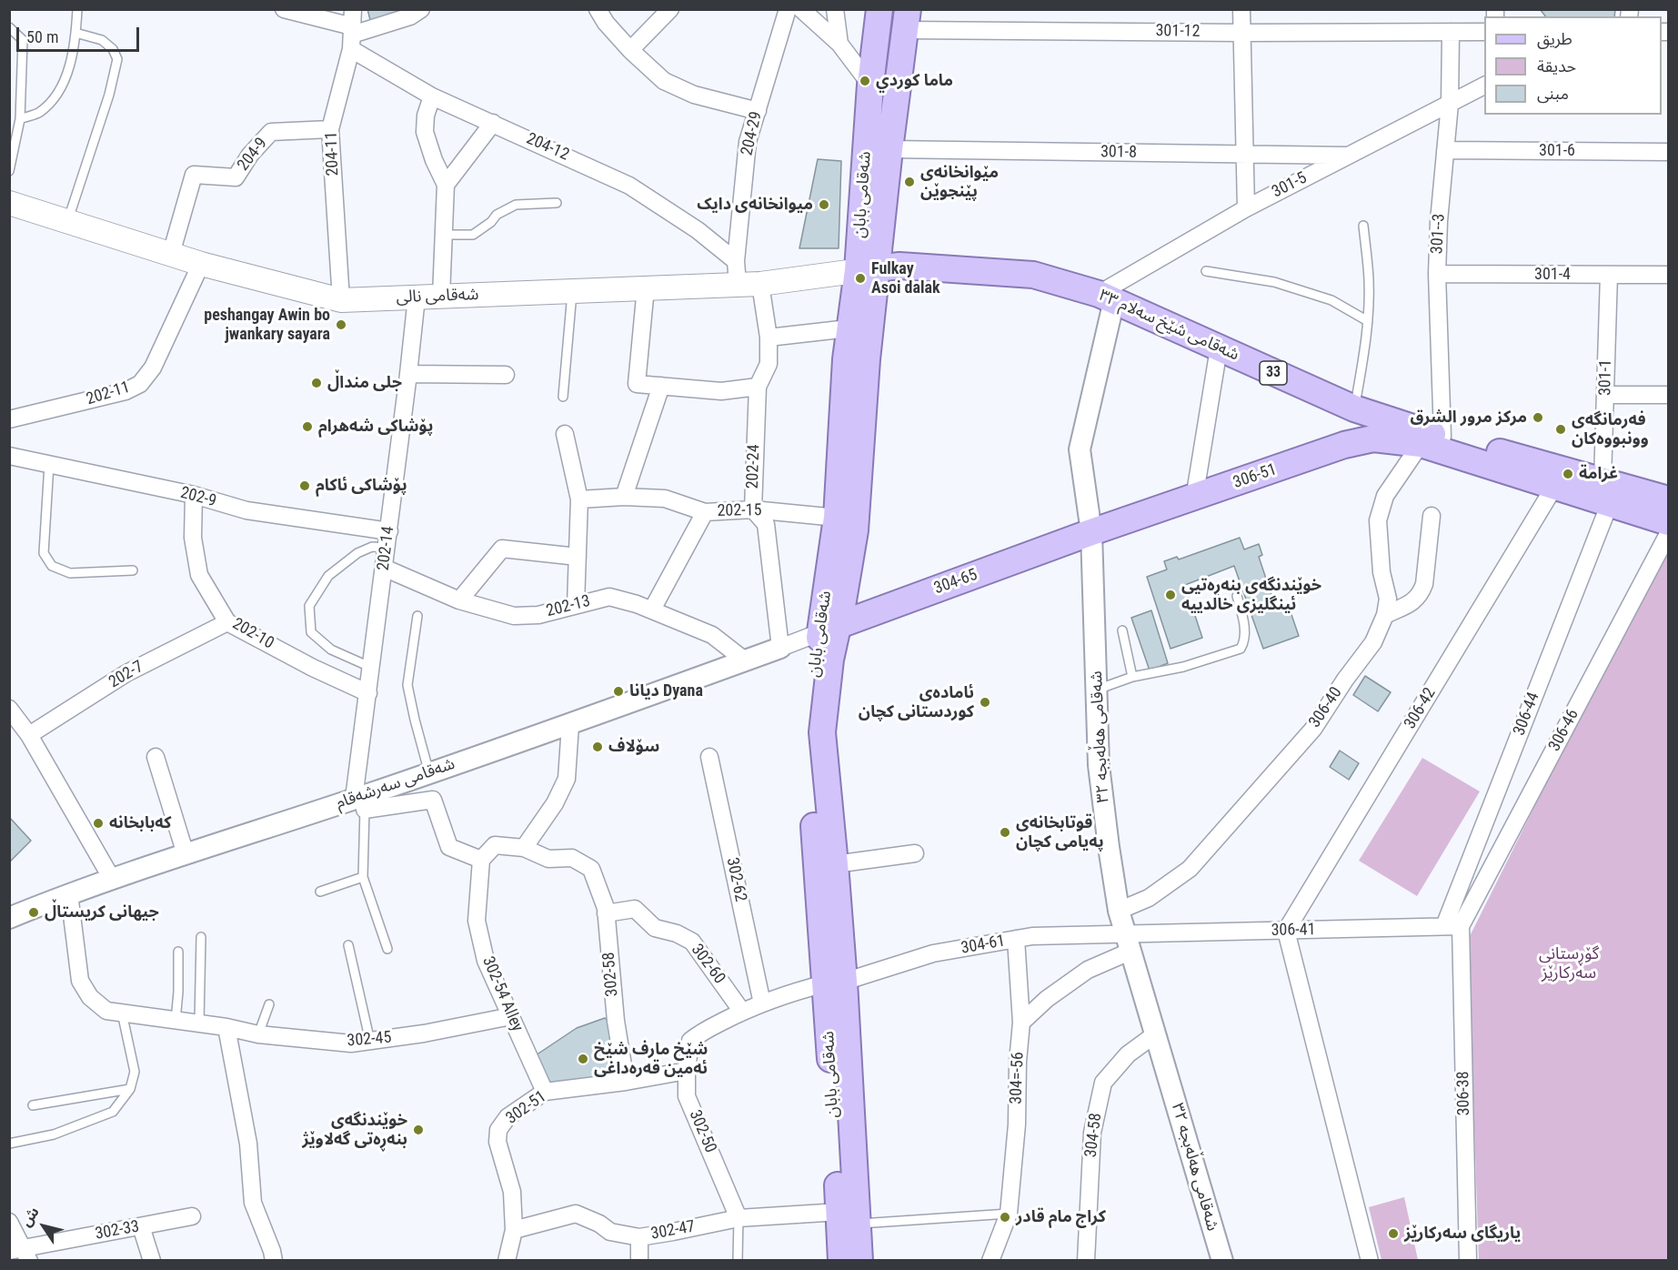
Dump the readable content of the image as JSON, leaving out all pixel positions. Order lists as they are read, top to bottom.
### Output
{
  "streets": {
    "main road": [
      "شەقامی بابان",
      "شەقامی نالی",
      "شەقامی شێخ سەلام ٣٣",
      "33",
      "306-51",
      "304-65"
    ],
    "street": [
      "301-12",
      "204-29",
      "204-12",
      "301-6",
      "301-8",
      "204-11",
      "204-9",
      "301-5",
      "301--3",
      "301-4",
      "301-1",
      "202-11",
      "202-24",
      "202-9",
      "202-15",
      "202-14",
      "202-13",
      "202-10",
      "202-7",
      "306-40",
      "306-42",
      "306-44",
      "306-46",
      "شەقامی هەڵەبجە ٣٢",
      "شەقامی سەرشەقام",
      "302-62",
      "306-41",
      "304-61",
      "302-60",
      "302-58",
      "302-54 Alley",
      "302-45",
      "304=-56",
      "306-38",
      "302-51",
      "302-50",
      "304-58",
      "302-33",
      "302-47"
    ]
  },
  "crossings": [
    ["301-12", "301--3"],
    ["204-29", "204-12"],
    ["204-29", "شەقامی نالی"],
    ["204-29", "202-24"],
    ["204-12", "204-11"],
    ["301-6", "301--3"],
    ["301-8", "301-5"],
    ["204-11", "204-9"],
    ["204-11", "شەقامی نالی"],
    ["204-9", "شەقامی نالی"],
    ["301-5", "301--3"],
    ["301-5", "شەقامی شێخ سەلام ٣٣"],
    ["301-5", "شەقامی هەڵەبجە ٣٢"],
    ["شەقامی بابان", "شەقامی نالی"],
    ["شەقامی بابان", "شەقامی شێخ سەلام ٣٣"],
    ["شەقامی بابان", "202-15"],
    ["شەقامی بابان", "304-65"],
    ["شەقامی بابان", "304-61"],
    ["شەقامی بابان", "302-47"],
    ["301--3", "301-4"],
    ["301--3", "شەقامی شێخ سەلام ٣٣"],
    ["301--3", "306-51"],
    ["301--3", "306-40"],
    ["301-4", "301-1"],
    ["شەقامی نالی", "شەقامی شێخ سەلام ٣٣"],
    ["شەقامی نالی", "202-11"],
    ["شەقامی نالی", "202-24"],
    ["شەقامی نالی", "202-14"],
    ["شەقامی شێخ سەلام ٣٣", "301-1"],
    ["شەقامی شێخ سەلام ٣٣", "306-51"],
    ["شەقامی شێخ سەلام ٣٣", "306-40"],
    ["شەقامی شێخ سەلام ٣٣", "306-42"],
    ["شەقامی شێخ سەلام ٣٣", "306-44"],
    ["شەقامی شێخ سەلام ٣٣", "شەقامی هەڵەبجە ٣٢"],
    ["301-1", "306-44"],
    ["202-24", "202-15"],
    ["202-24", "شەقامی سەرشەقام"],
    ["306-51", "304-65"],
    ["306-51", "306-40"],
    ["306-51", "شەقامی هەڵەبجە ٣٢"],
    ["202-9", "202-14"],
    ["202-9", "202-10"],
    ["202-14", "202-13"],
    ["202-14", "202-10"],
    ["202-14", "شەقامی سەرشەقام"],
    ["304-65", "شەقامی هەڵەبجە ٣٢"],
    ["202-13", "شەقامی سەرشەقام"],
    ["202-10", "202-7"],
    ["306-40", "شەقامی هەڵەبجە ٣٢"],
    ["306-42", "306-41"],
    ["306-44", "306-46"],
    ["306-44", "306-41"],
    ["306-44", "306-38"],
    ["306-46", "306-41"],
    ["306-46", "306-38"],
    ["شەقامی هەڵەبجە ٣٢", "306-41"],
    ["شەقامی هەڵەبجە ٣٢", "304-61"],
    ["شەقامی هەڵەبجە ٣٢", "304-58"],
    ["شەقامی سەرشەقام", "302-45"],
    ["302-62", "304-61"],
    ["306-41", "304-61"],
    ["306-41", "306-38"],
    ["304-61", "302-60"],
    ["304-61", "304=-56"],
    ["304-61", "302-50"],
    ["302-60", "302-58"],
    ["302-58", "302-51"],
    ["302-54 Alley", "302-45"],
    ["302-54 Alley", "302-51"],
    ["302-51", "302-50"],
    ["302-51", "302-47"],
    ["302-50", "302-47"]
  ],
  "parks": ["گۆڕستانی سەرکارێز"],
  "places": [
    "ماما كوردي",
    "مێوانخانەی پێنجوێن",
    "میوانخانەی دایک",
    "Fulkay Asoi dalak",
    "peshangay Awin bo jwankary sayara",
    "جلی منداڵ",
    "مرکز مرور الشرق",
    "پۆشاکی شەھرام",
    "فەرمانگەی وونبووەکان",
    "غرامة",
    "پۆشاکی ئاکام",
    "خوێندنگەی بنەڕەتیی ئینگلیزی خالدییە",
    "دیانا Dyana",
    "ئامادەی کوردستانی کچان",
    "سۆلاف",
    "کەبابخانە",
    "قوتابخانەی پەیامی کچان",
    "جیهانی کریستاڵ",
    "شێخ مارف شێخ ئەمین قەرەداغی",
    "خوێندنگەی بنەڕەتی گەلاوێژ",
    "کراج مام قادر",
    "یاریگای سەرکارێز"
  ],
  "legend": ["طريق", "حديقة", "مبنى"],
  "scale_bar": "50 m",
  "north": "top left"
}
